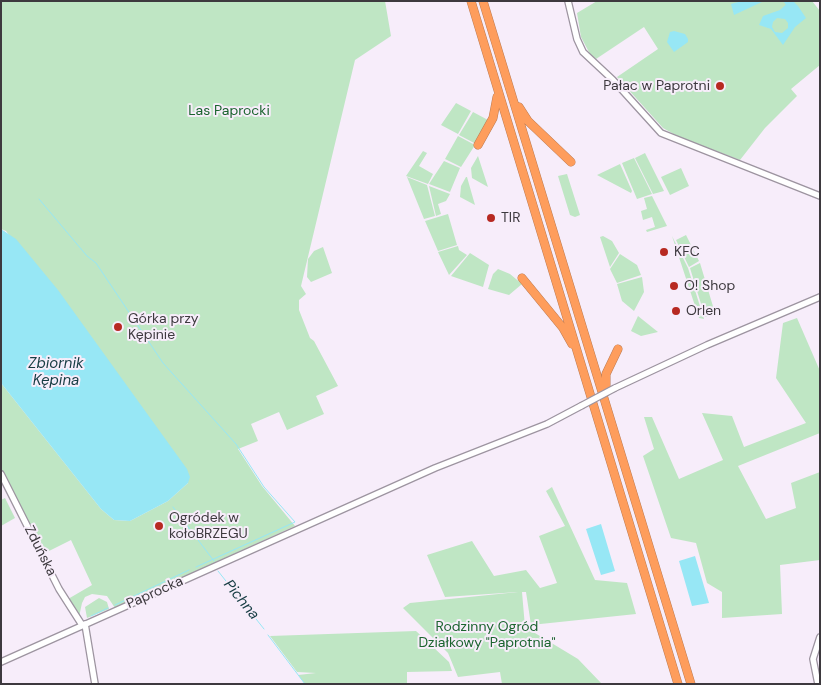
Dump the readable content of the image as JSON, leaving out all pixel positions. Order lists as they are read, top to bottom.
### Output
{
  "streets": {
    "street": ["Zduńska", "Paprocka"]
  },
  "crossings": [
    ["Zduńska", "Paprocka"]
  ],
  "water": ["Zbiornik Kępina", "Pichna"],
  "parks": ["Las Paprocki", "Rodzinny Ogród Działkowy \"Paprotnia\""],
  "places": [
    "Pałac w Paprotni",
    "TIR",
    "KFC",
    "O! Shop",
    "Orlen",
    "Górka przy Kępinie",
    "Ogródek w kołoBRZEGU"
  ]
}
